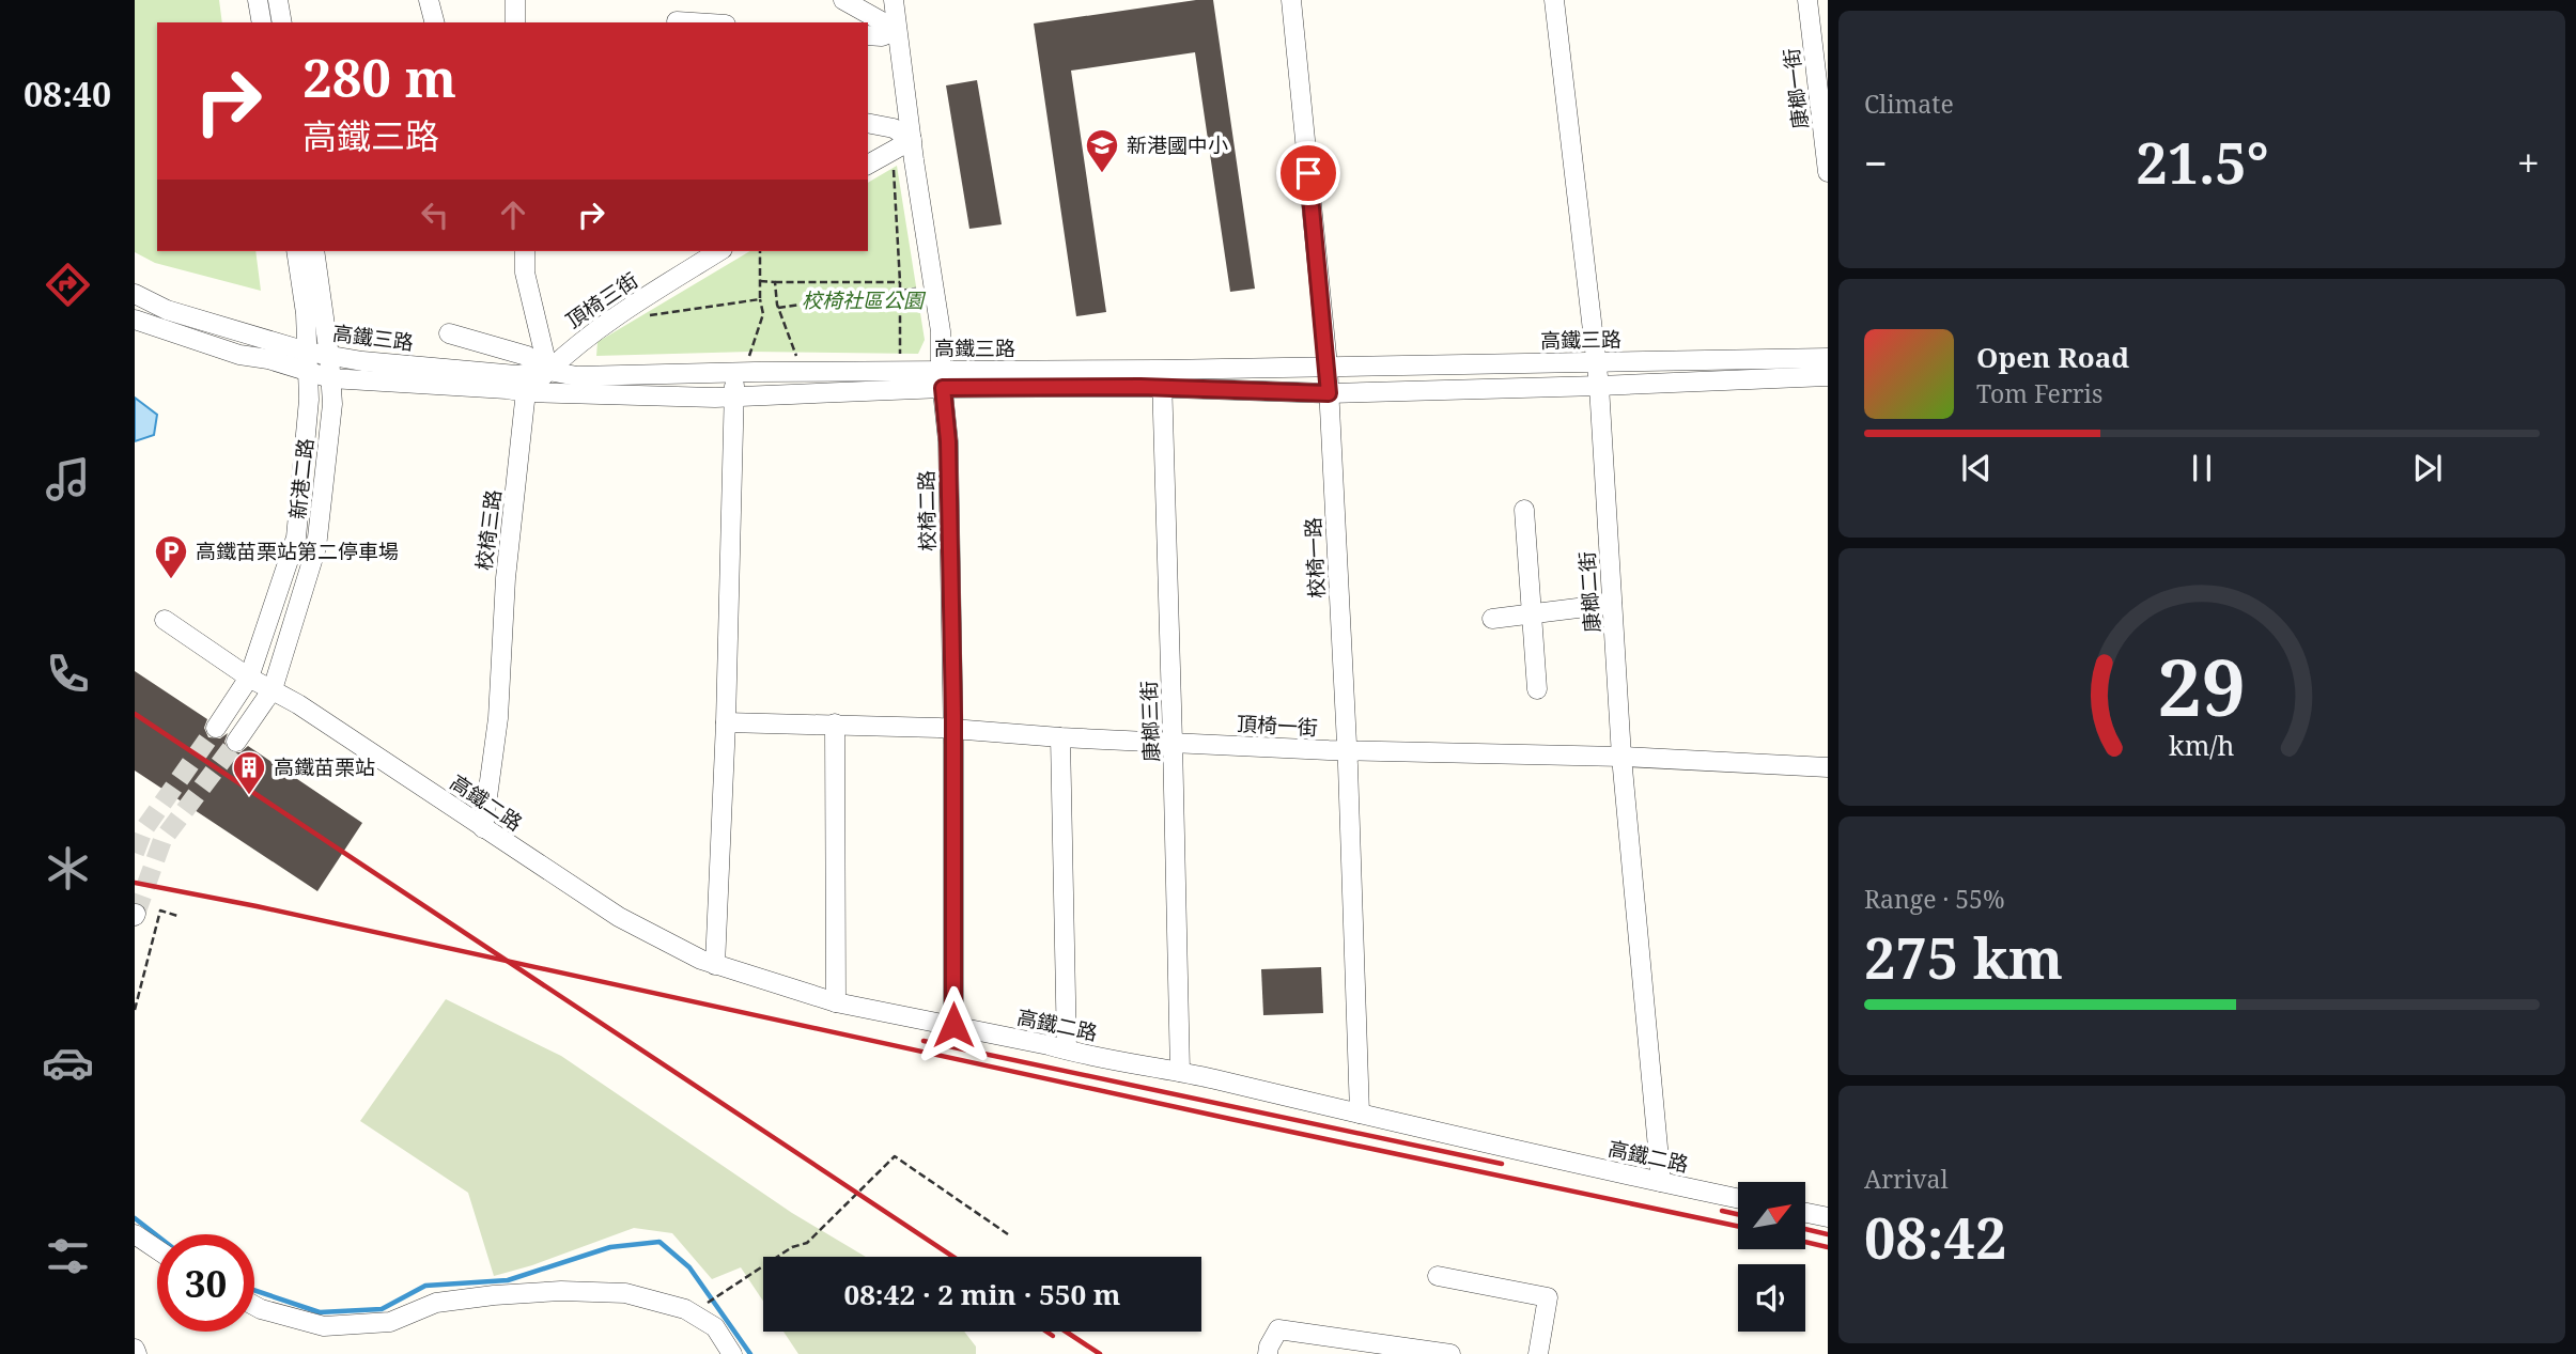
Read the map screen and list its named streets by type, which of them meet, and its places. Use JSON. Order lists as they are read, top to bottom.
{
  "streets": {
    "street": [
      "康榔一街",
      "頂椅三街",
      "高鐵三路",
      "新港二路",
      "校椅二路",
      "校椅三路",
      "校椅一路",
      "康榔二街",
      "康榔三街",
      "頂椅一街",
      "高鐵二路"
    ]
  },
  "crossings": [
    ["頂椅三街", "高鐵三路"],
    ["高鐵三路", "新港二路"],
    ["高鐵三路", "校椅二路"],
    ["高鐵三路", "校椅三路"],
    ["高鐵三路", "校椅一路"],
    ["高鐵三路", "康榔二街"],
    ["高鐵三路", "康榔三街"],
    ["新港二路", "高鐵二路"],
    ["校椅二路", "頂椅一街"],
    ["校椅二路", "高鐵二路"],
    ["校椅三路", "高鐵二路"],
    ["校椅一路", "頂椅一街"],
    ["校椅一路", "高鐵二路"],
    ["康榔二街", "頂椅一街"],
    ["康榔二街", "高鐵二路"],
    ["康榔三街", "頂椅一街"],
    ["康榔三街", "高鐵二路"]
  ],
  "parks": ["校椅社區公園"],
  "places": {
    "school or university": ["新港國中小"],
    "parking": ["高鐵苗栗站第二停車場"],
    "building": ["高鐵苗栗站"]
  },
  "north": "top right",
  "page": {
    "tabs": "08:40",
    "tile": [
      "Climate",
      ["Range · 55%", "275 km"],
      ["Arrival", "08:42"]
    ],
    "turn": ["280 m", "高鐵三路"],
    "heat": ["−", "21.5°", "+"],
    "song": ["Open Road", "Tom Ferris"],
    "limit": "30",
    "trip": "08:42 · 2 min · 550 m",
    "gauge": ["29", "km/h"]
  }
}
